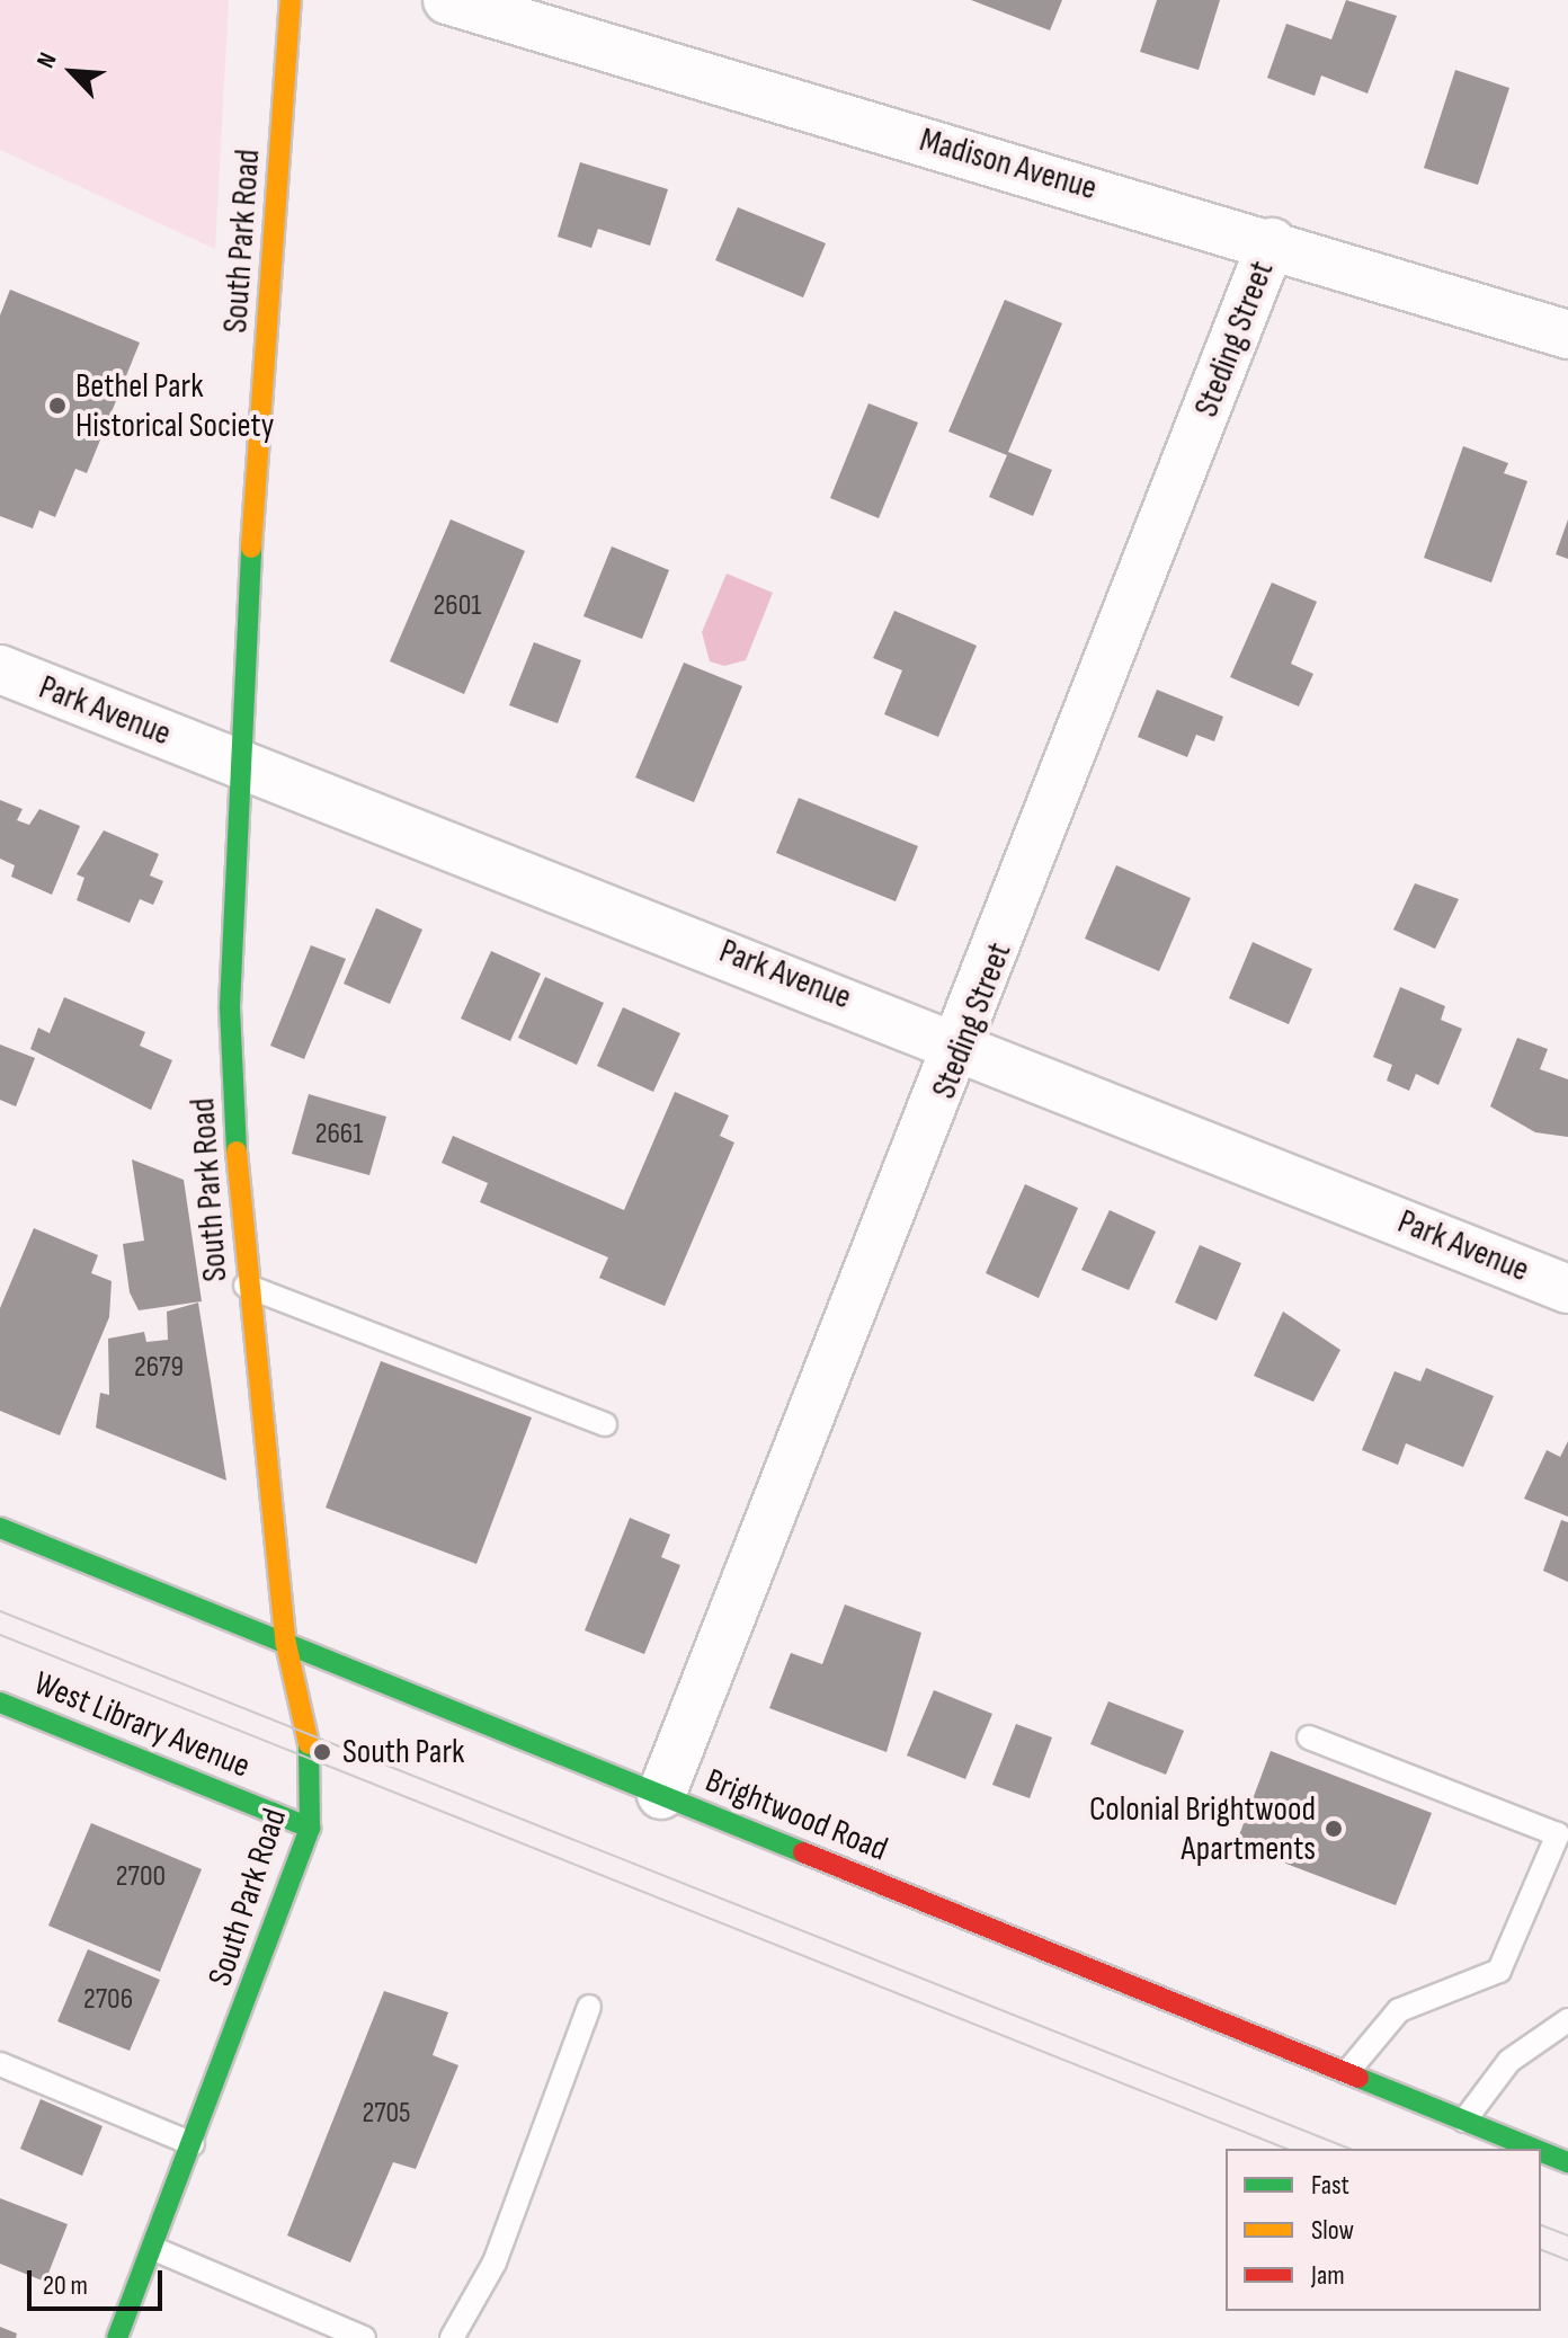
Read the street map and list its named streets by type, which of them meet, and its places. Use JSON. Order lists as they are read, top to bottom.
{
  "streets": {
    "main road": ["South Park Road", "West Library Avenue", "Brightwood Road"],
    "street": ["Madison Avenue", "Steding Street", "Park Avenue"]
  },
  "crossings": [
    ["Madison Avenue", "Steding Street"],
    ["South Park Road", "Park Avenue"],
    ["South Park Road", "West Library Avenue"],
    ["South Park Road", "Brightwood Road"],
    ["Steding Street", "Park Avenue"],
    ["Steding Street", "Brightwood Road"]
  ],
  "places": ["Bethel Park Historical Society", "South Park", "Colonial Brightwood Apartments"],
  "house_numbers": [
    "2601",
    "2661",
    "2679",
    "2700",
    "2706",
    "2705"
  ],
  "legend": ["Fast", "Slow", "Jam"],
  "scale_bar": "20 m",
  "north": "top left"
}
